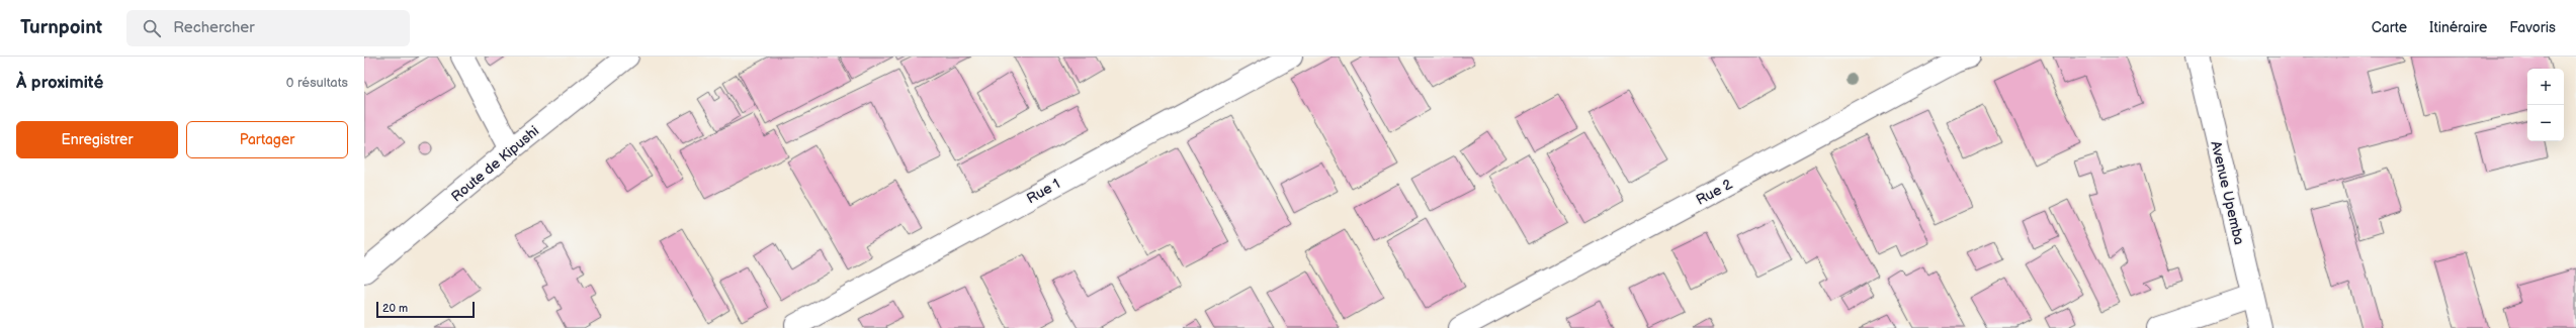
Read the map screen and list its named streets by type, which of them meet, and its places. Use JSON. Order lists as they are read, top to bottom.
{
  "streets": {
    "main road": [
      "Route de Kipushi",
      "Rue 1",
      "Rue 2",
      "Avenue Upemba"
    ]
  },
  "scale_bar": "20 m",
  "page": {
    "header": "Turnpoint",
    "search": "Rechercher",
    "nav": ["Carte", "Itinéraire", "Favoris"],
    "heading": ["À proximité", "0 résultats"],
    "map_buttons": ["+", "−"],
    "buttons": ["Enregistrer", "Partager"],
    "scale": "20 m"
  }
}
